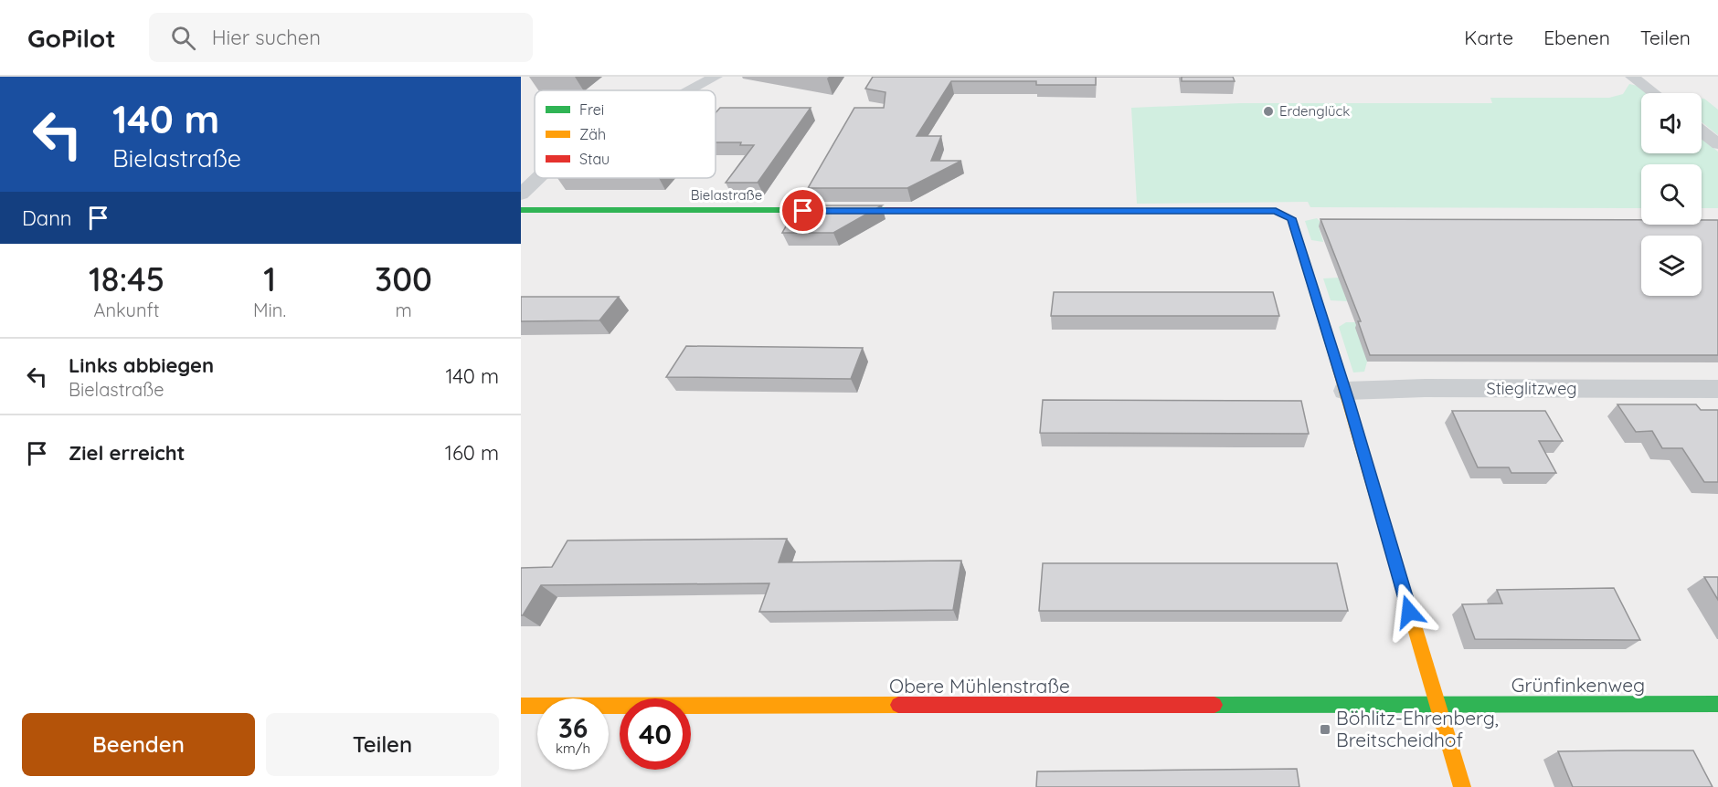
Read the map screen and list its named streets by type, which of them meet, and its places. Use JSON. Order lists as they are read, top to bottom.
{
  "streets": {
    "street": [
      "Bielastraße",
      "Stieglitzweg",
      "Grünfinkenweg",
      "Obere Mühlenstraße"
    ]
  },
  "crossings": [
    ["Bielastraße", "Stieglitzweg"],
    ["Grünfinkenweg", "Obere Mühlenstraße"]
  ],
  "places": {
    "other": ["Erdenglück"],
    "transit": ["Böhlitz-Ehrenberg, Breitscheidhof"]
  },
  "legend": ["Frei", "Zäh", "Stau"],
  "page": {
    "header": "GoPilot",
    "search": "Hier suchen",
    "nav": ["Karte", "Ebenen", "Teilen"],
    "turn": ["140 m", "Bielastraße"],
    "then": "Dann",
    "eta": [
      "18:45",
      "Ankunft",
      "1",
      "Min.",
      "300",
      "m"
    ],
    "list": [
      {
        "name": "Links abbiegen",
        "note": "Bielastraße",
        "value": "140 m"
      },
      {
        "name": "Ziel erreicht",
        "value": "160 m"
      }
    ],
    "speed": "36 km/h",
    "limit": "40",
    "buttons": ["Beenden", "Teilen"]
  }
}
